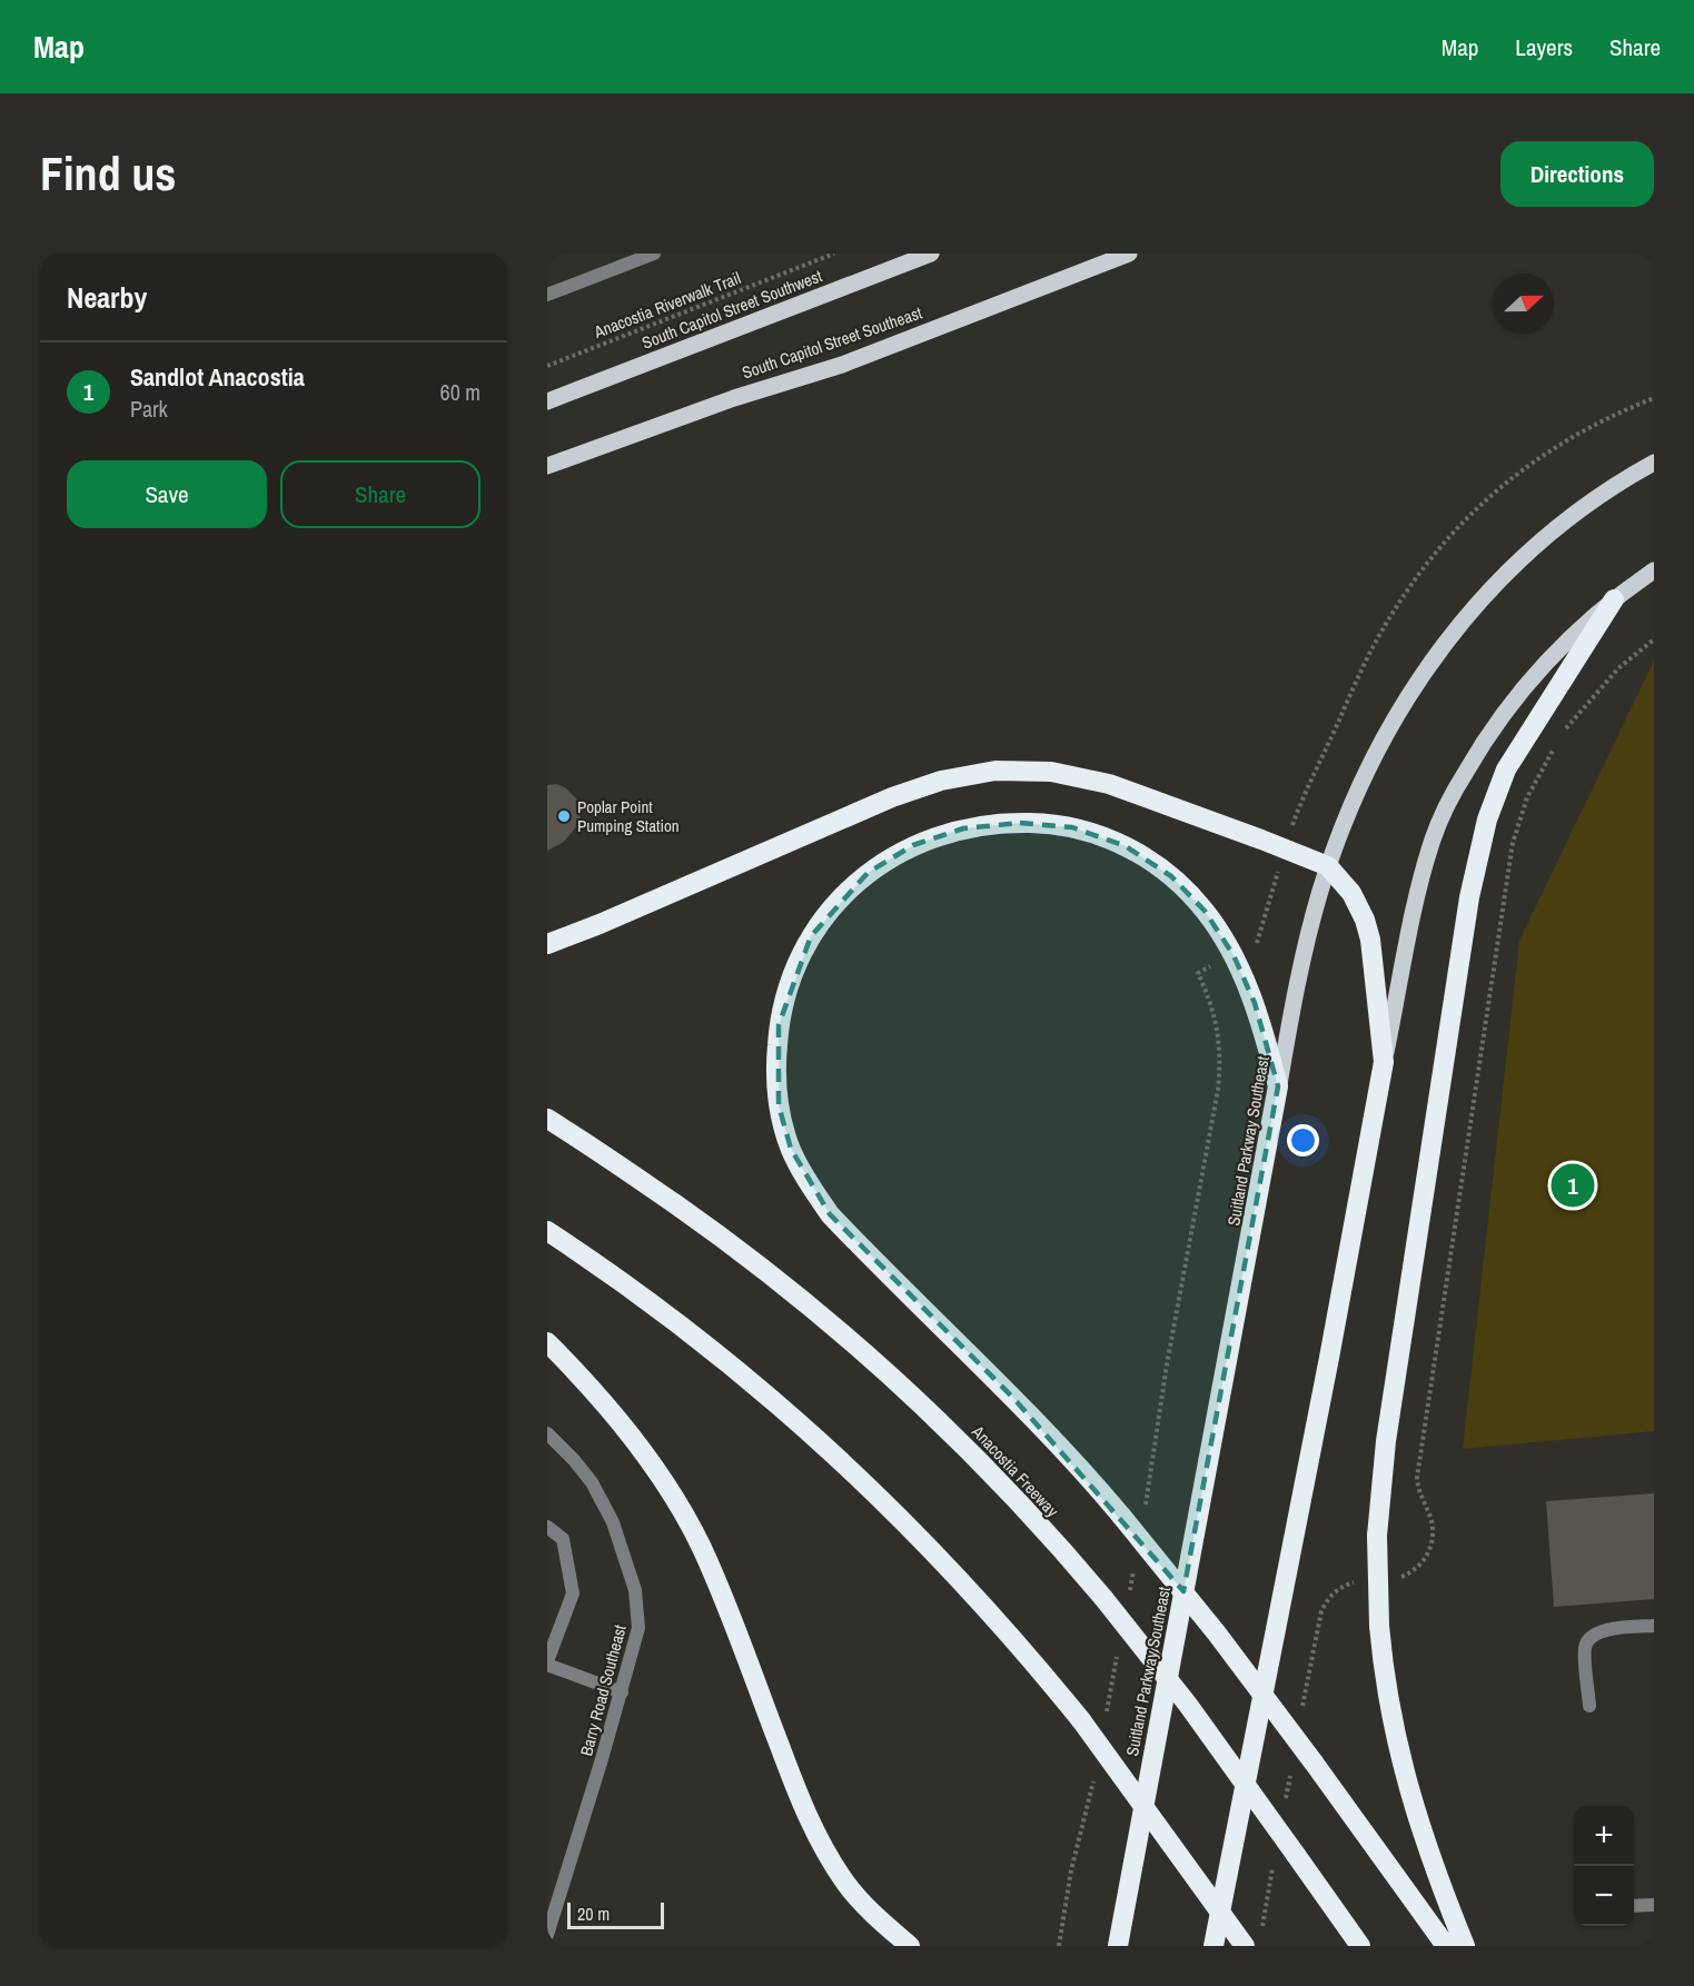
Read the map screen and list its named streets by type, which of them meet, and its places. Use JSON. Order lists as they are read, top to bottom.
{
  "streets": {
    "highway": ["Suitland Parkway Southeast", "Anacostia Freeway"],
    "main road": ["South Capitol Street Southwest", "South Capitol Street Southeast"],
    "street": ["Barry Road Southeast"],
    "path": ["Anacostia Riverwalk Trail"]
  },
  "places": ["Poplar Point Pumping Station"],
  "scale_bar": "20 m",
  "north": "right",
  "page": {
    "header": "Map",
    "nav": ["Map", "Layers", "Share"],
    "buttons": [
      "Directions",
      ["Save", "Share"]
    ],
    "title": "Find us",
    "heading": "Nearby",
    "list": [
      {
        "mark": "1",
        "name": "Sandlot Anacostia",
        "note": "Park",
        "value": "60 m"
      }
    ],
    "pins": "1",
    "map_buttons": ["+", "−"],
    "scale": "20 m"
  }
}
